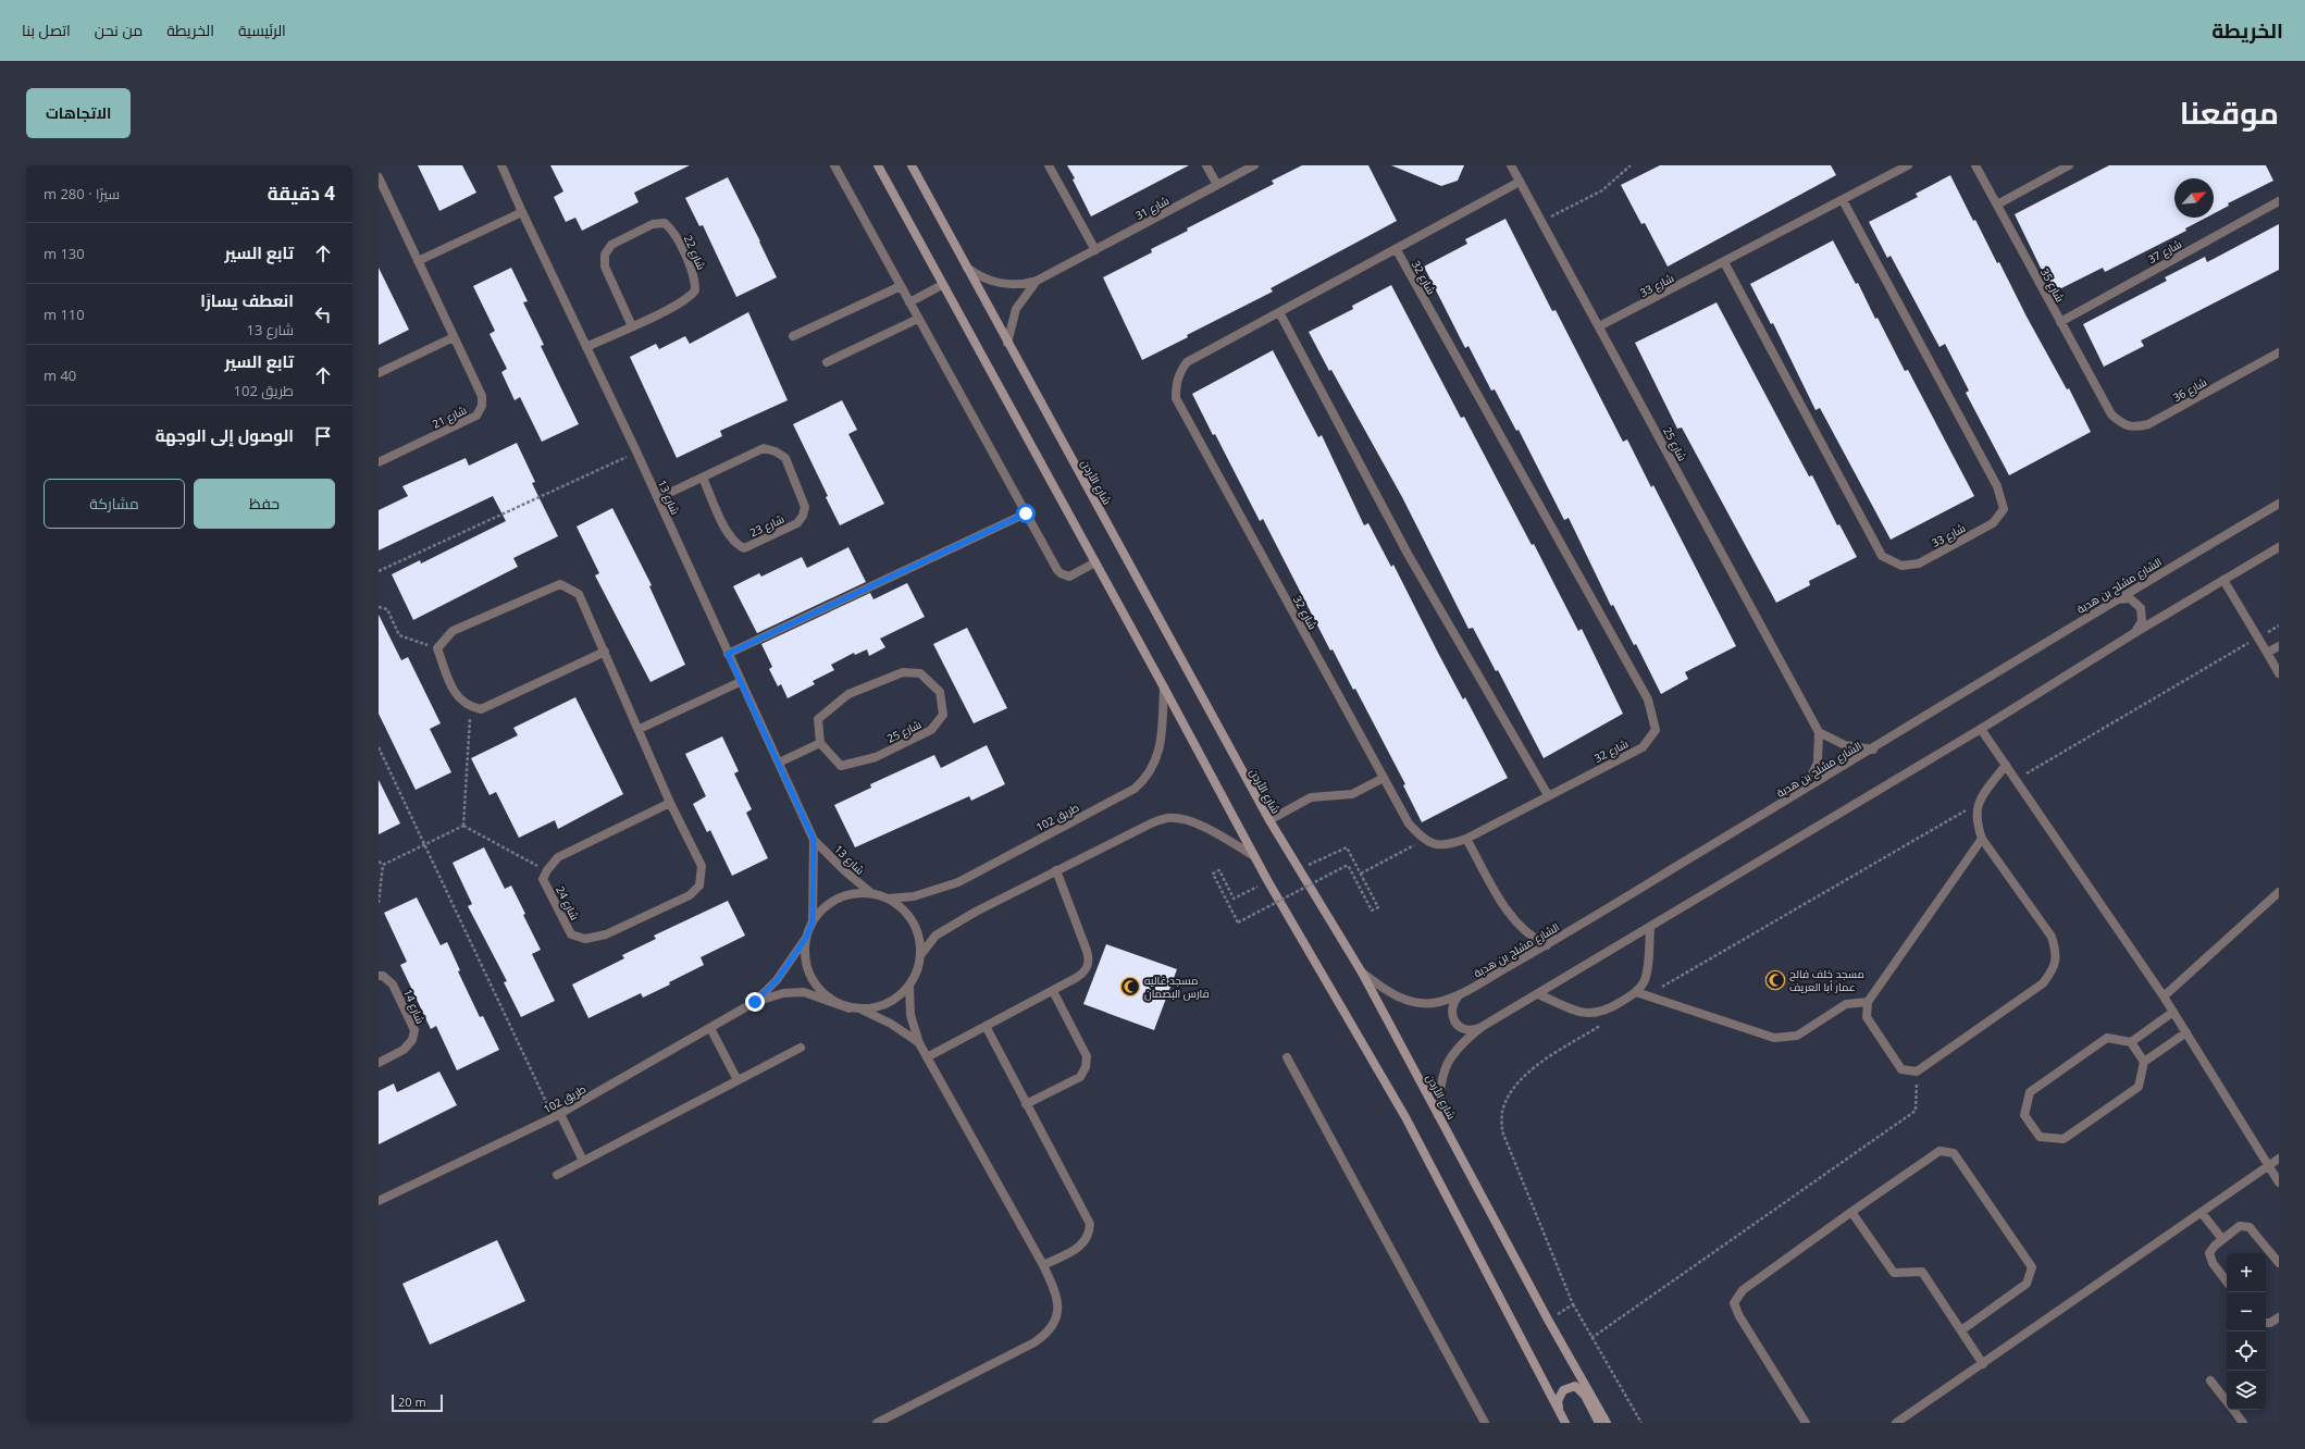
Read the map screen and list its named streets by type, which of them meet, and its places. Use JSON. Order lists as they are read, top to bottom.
{
  "streets": {
    "main road": ["شارع الأردن"],
    "street": [
      "شارع 31",
      "شارع 37",
      "شارع 22",
      "شارع 32",
      "شارع 33",
      "شارع 35",
      "شارع 36",
      "شارع 21",
      "شارع 25",
      "شارع 13",
      "23 شارع",
      "الشارع مشلح بن هدبة",
      "طريق 102",
      "شارع 24",
      "شارع 14"
    ]
  },
  "crossings": [
    ["شارع 31", "شارع الأردن"],
    ["شارع 37", "شارع 35"],
    ["شارع 22", "شارع 13"],
    ["شارع 32", "شارع 25"],
    ["شارع 33", "شارع 25"],
    ["شارع 35", "شارع 36"],
    ["شارع الأردن", "الشارع مشلح بن هدبة"],
    ["شارع 13", "23 شارع"],
    ["شارع 13", "طريق 102"]
  ],
  "places": {
    "mosque": ["مسجد خلف فالح عمار أبا العريف", "مسجد غاليه فارس البصمان"]
  },
  "scale_bar": "20 m",
  "north": "top right",
  "page": {
    "header": "الخريطة",
    "nav": [
      "الرئيسية",
      "الخريطة",
      "من نحن",
      "اتصل بنا"
    ],
    "title": "موقعنا",
    "buttons": [
      "الاتجاهات",
      ["حفظ", "مشاركة"]
    ],
    "heading": ["4 دقيقة", "سيرًا · 280 m"],
    "list": [
      ["تابع السير", "130 m"],
      ["انعطف يسارًا", "شارع 13", "110 m"],
      ["تابع السير", "طريق 102", "40 m"],
      "الوصول إلى الوجهة"
    ],
    "map_buttons": ["+", "−"],
    "scale": "20 m"
  }
}
